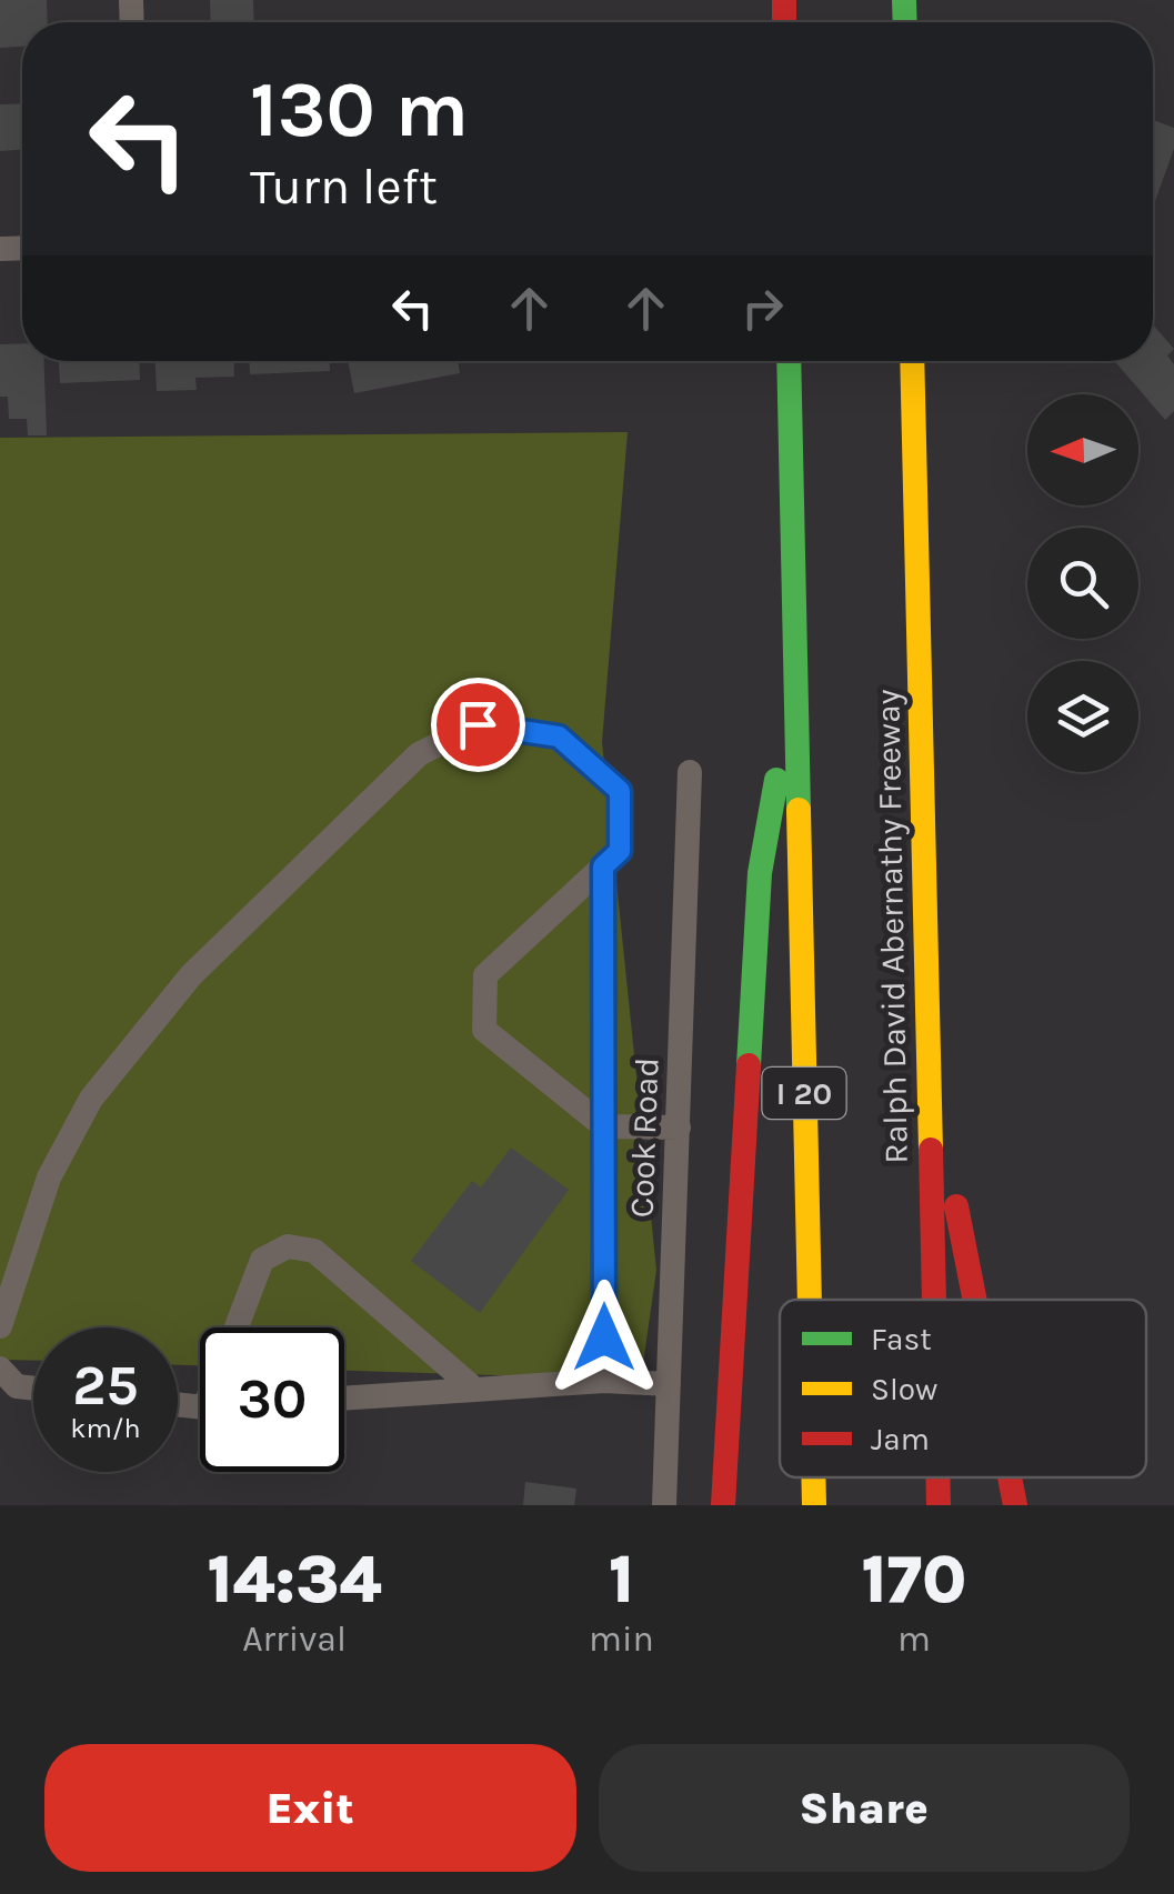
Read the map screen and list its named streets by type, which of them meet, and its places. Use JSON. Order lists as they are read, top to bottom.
{
  "streets": {
    "highway": ["Ralph David Abernathy Freeway", "I 20"],
    "street": ["Cook Road"]
  },
  "legend": ["Fast", "Slow", "Jam"],
  "north": "left",
  "page": {
    "turn": ["130 m", "Turn left"],
    "speed": "25 km/h",
    "limit": "30",
    "eta": [
      "14:34",
      "Arrival",
      "1",
      "min",
      "170",
      "m"
    ],
    "buttons": ["Exit", "Share"]
  }
}
